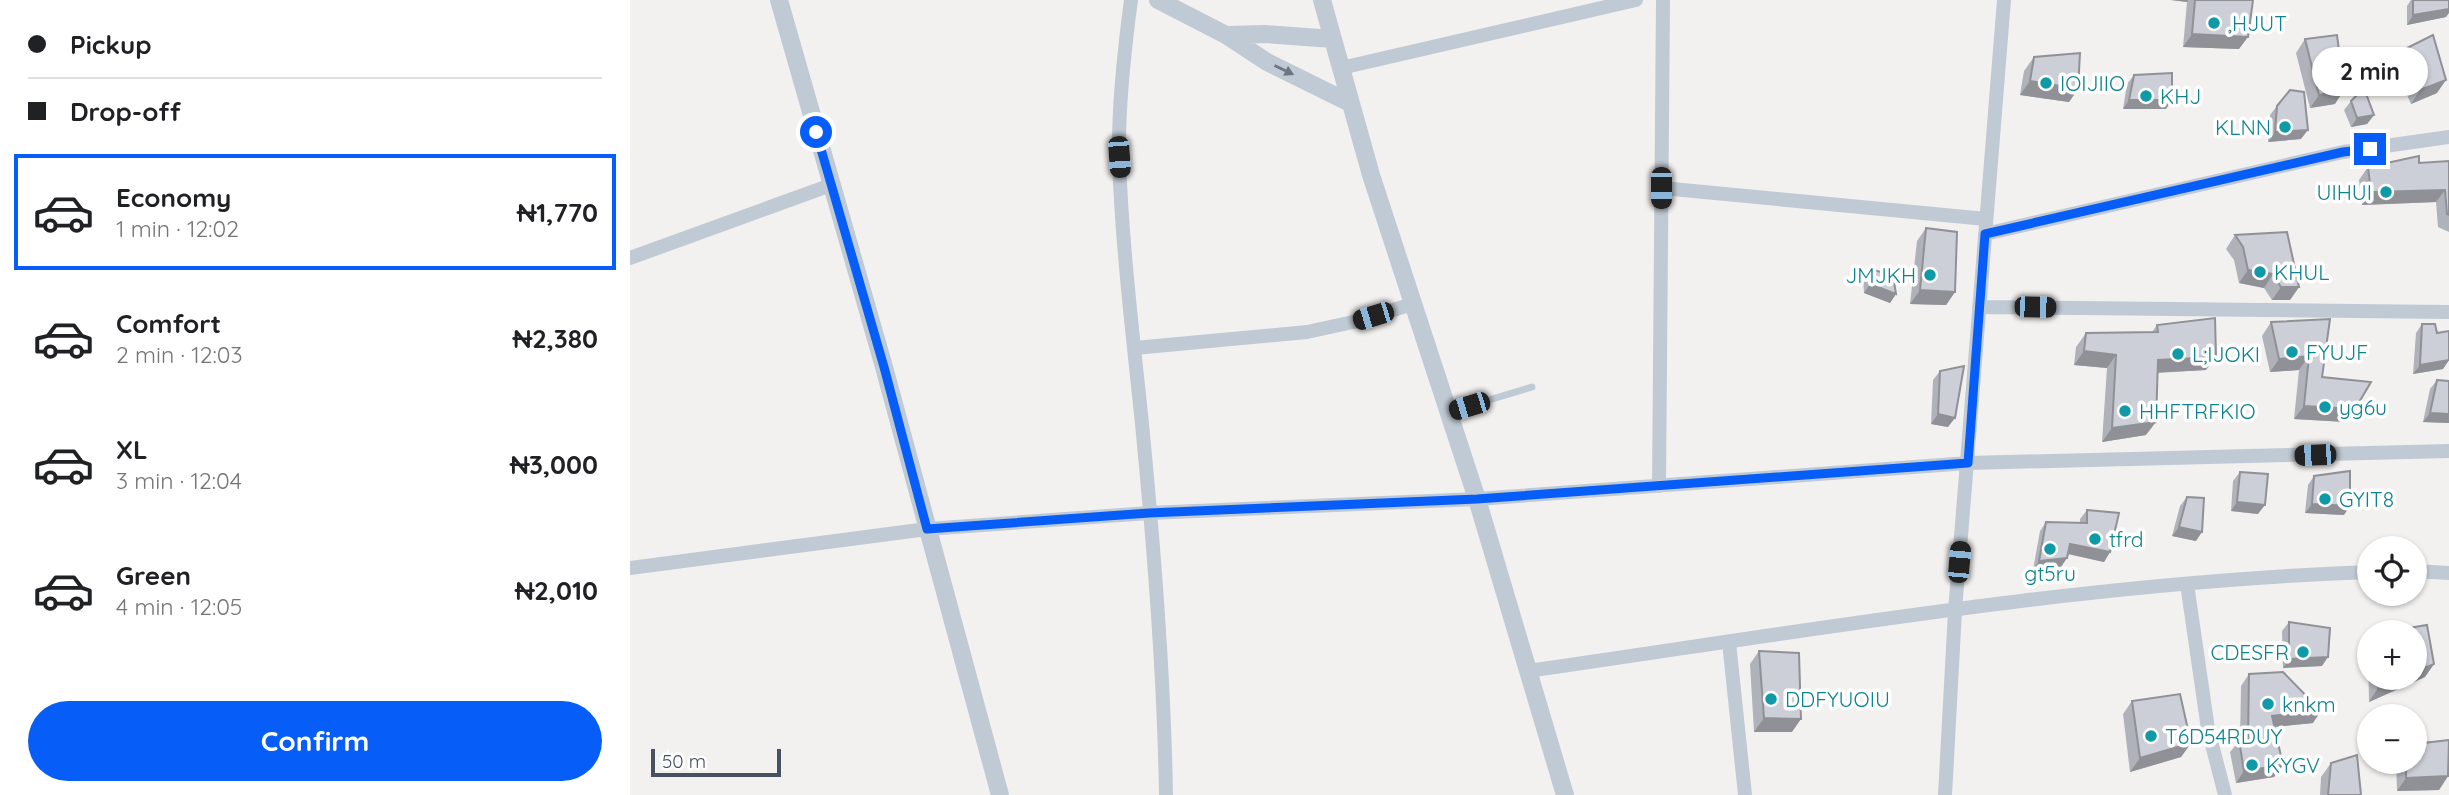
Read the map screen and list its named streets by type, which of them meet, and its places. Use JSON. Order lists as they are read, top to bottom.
{
  "places": [
    ",HJUT",
    "IOIJIIO",
    "KHJ",
    "KLNN",
    "UIHUI",
    "KHUL",
    "JMJKH",
    "FYUJF",
    "L;IJOKI",
    "yg6u",
    "HHFTRFKIO",
    "GYIT8",
    "tfrd",
    "gt5ru",
    "CDESFR",
    "DDFYUOIU",
    "knkm",
    "T6D54RDUY",
    "KYGV"
  ],
  "scale_bar": "50 m",
  "page": {
    "banner": ["Pickup", "Drop-off"],
    "bubble": "2 min",
    "list": [
      {
        "name": "Economy",
        "note": "1 min · 12:02",
        "value": "₦1,770"
      },
      {
        "name": "Comfort",
        "note": "2 min · 12:03",
        "value": "₦2,380"
      },
      {
        "name": "XL",
        "note": "3 min · 12:04",
        "value": "₦3,000"
      },
      {
        "name": "Green",
        "note": "4 min · 12:05",
        "value": "₦2,010"
      }
    ],
    "map_buttons": ["+", "−"],
    "buttons": "Confirm",
    "scale": "50 m"
  }
}
